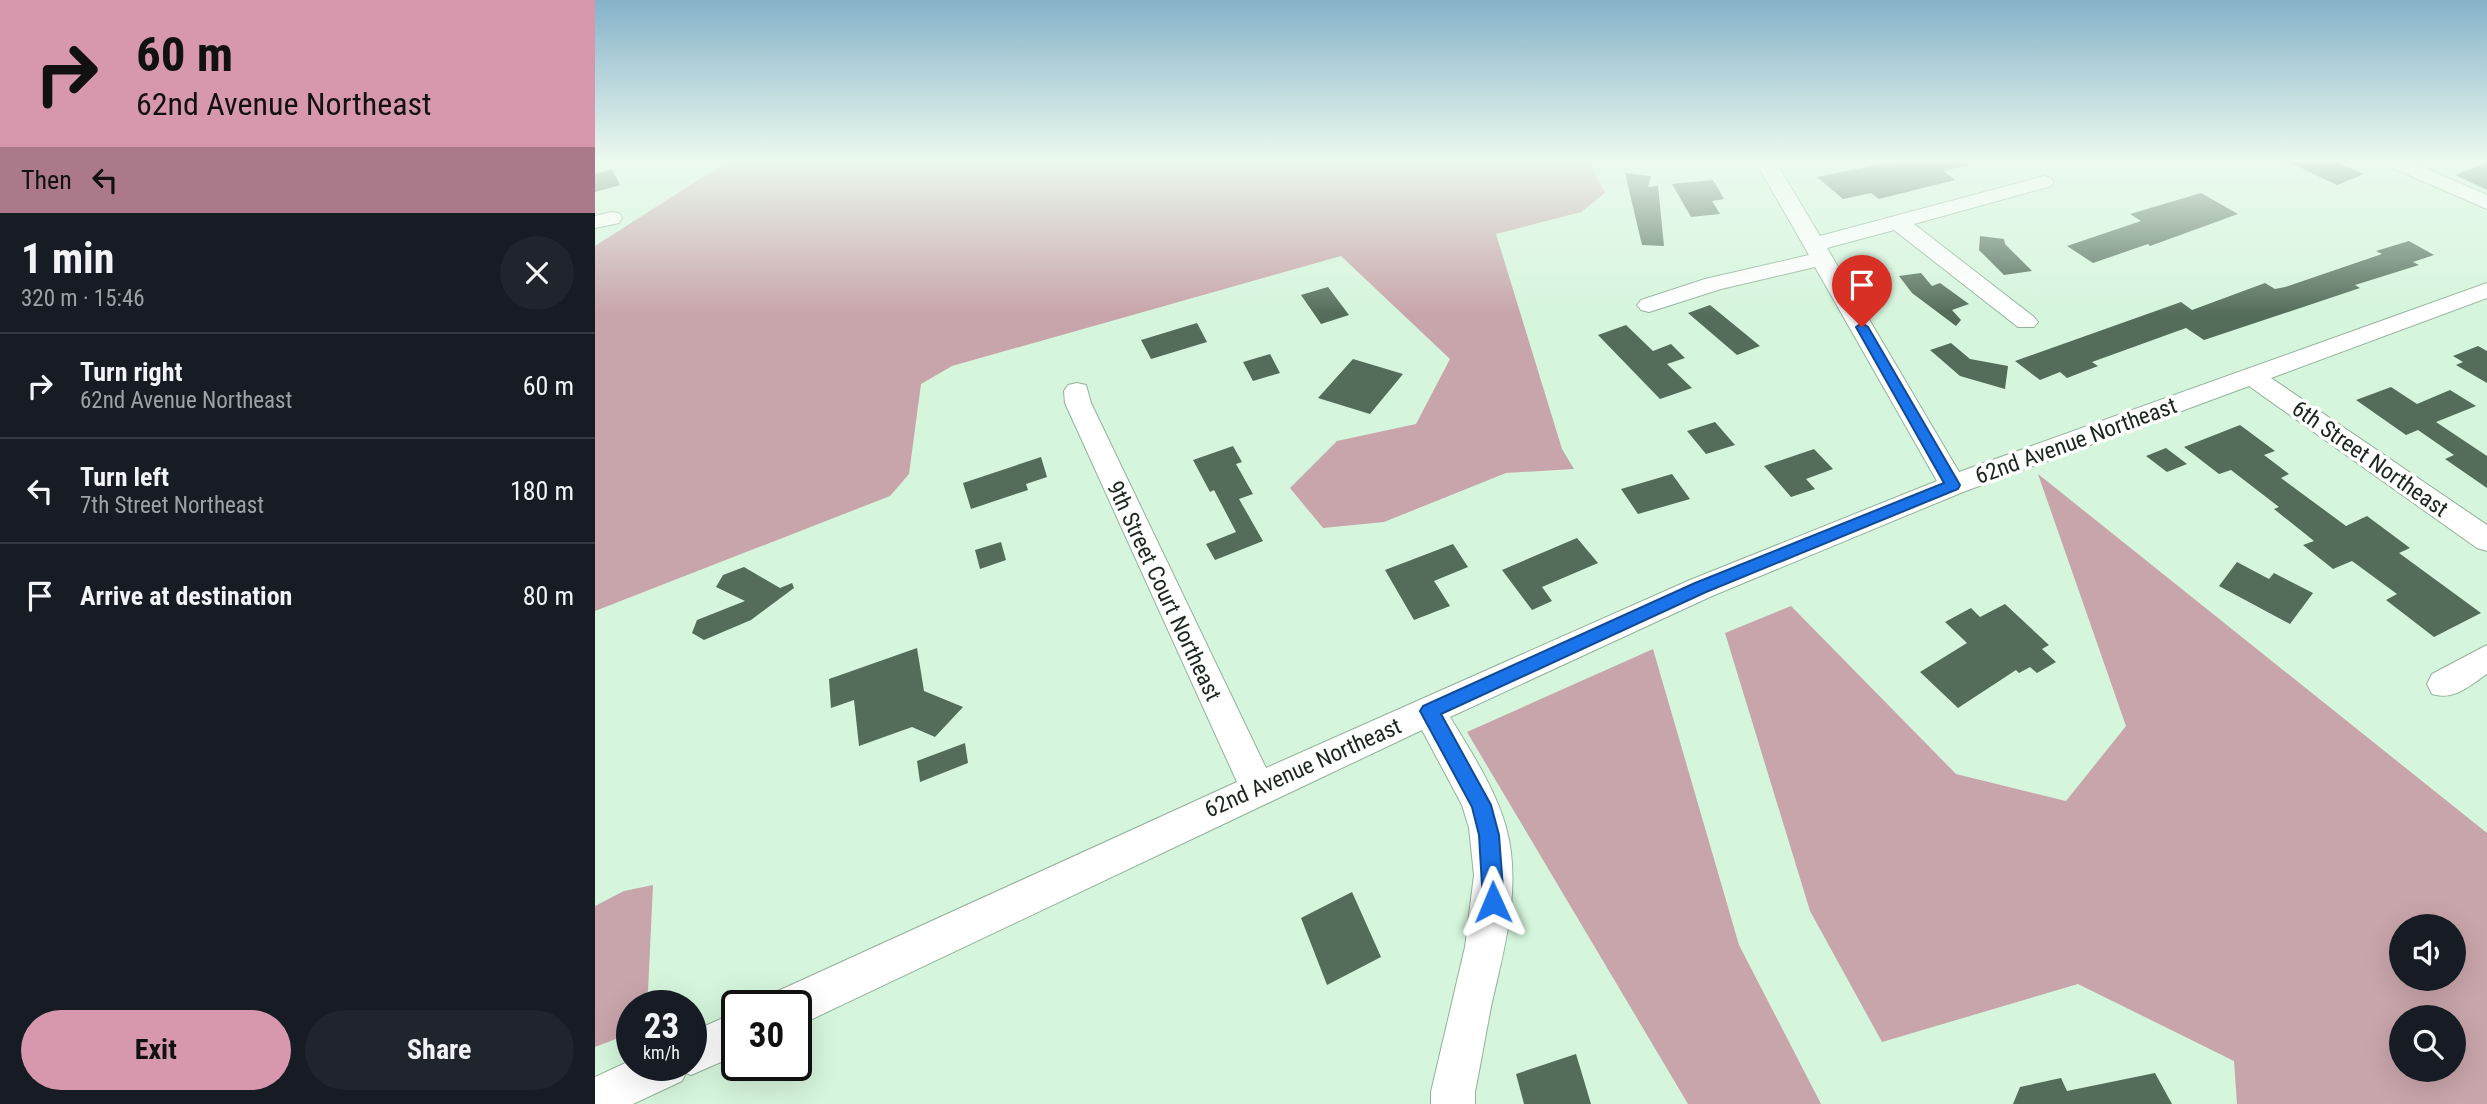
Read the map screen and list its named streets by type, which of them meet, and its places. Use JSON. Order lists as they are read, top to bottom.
{
  "streets": {
    "street": ["62nd Avenue Northeast", "6th Street Northeast", "9th Street Court Northeast"]
  },
  "crossings": [
    ["62nd Avenue Northeast", "6th Street Northeast"],
    ["62nd Avenue Northeast", "9th Street Court Northeast"]
  ],
  "page": {
    "turn": ["60 m", "62nd Avenue Northeast"],
    "then": "Then",
    "heading": ["1 min", "320 m · 15:46"],
    "list": [
      {
        "name": "Turn right",
        "note": "62nd Avenue Northeast",
        "value": "60 m"
      },
      {
        "name": "Turn left",
        "note": "7th Street Northeast",
        "value": "180 m"
      },
      {
        "name": "Arrive at destination",
        "value": "80 m"
      }
    ],
    "speed": "23 km/h",
    "limit": "30",
    "buttons": ["Exit", "Share"]
  }
}
